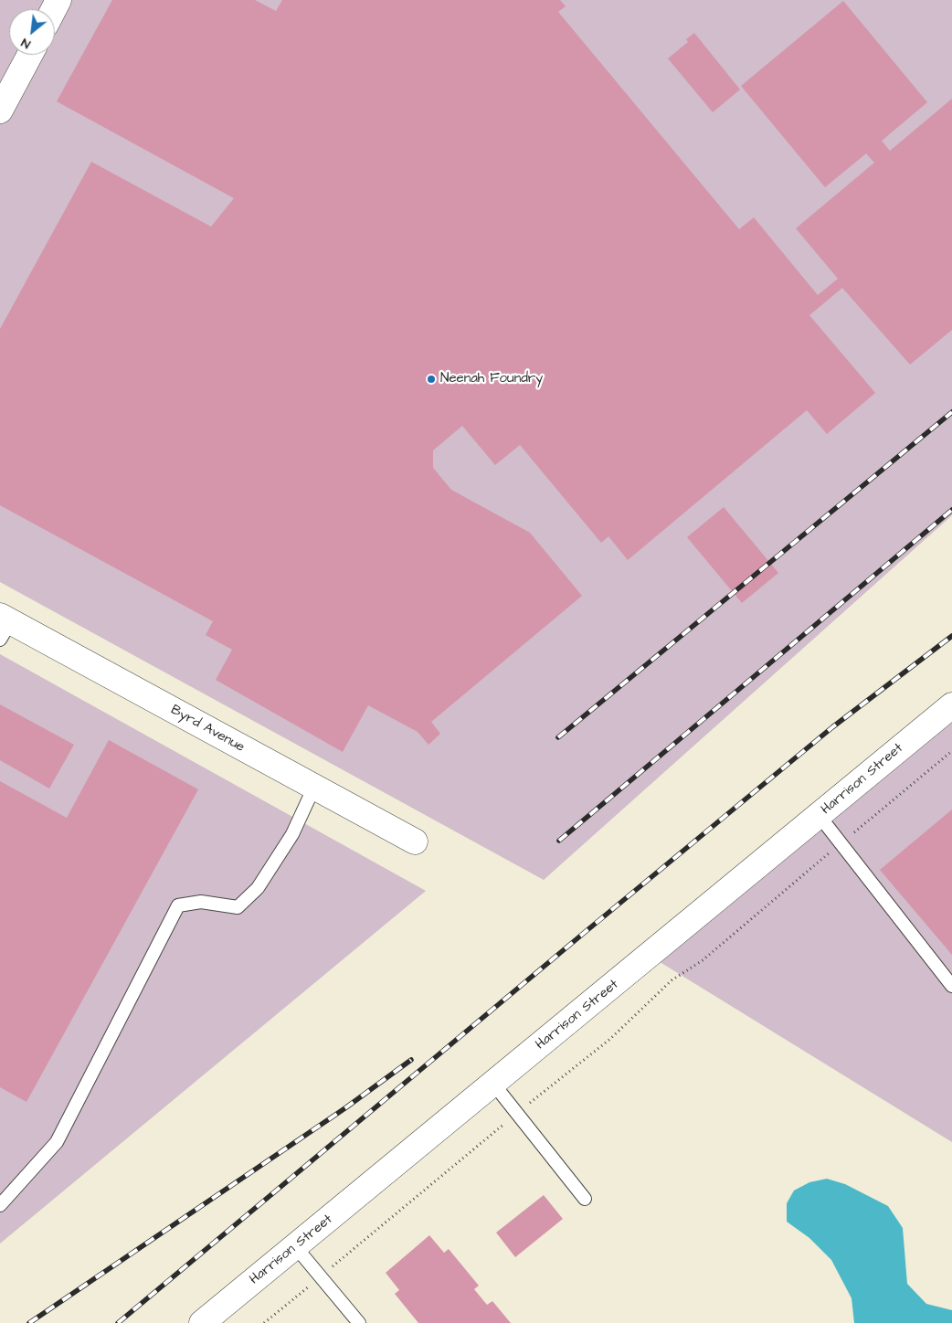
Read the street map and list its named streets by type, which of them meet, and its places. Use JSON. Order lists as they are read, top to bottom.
{
  "streets": {
    "main road": ["Byrd Avenue", "Harrison Street"]
  },
  "places": ["Neenah Foundry"],
  "north": "bottom left"
}
